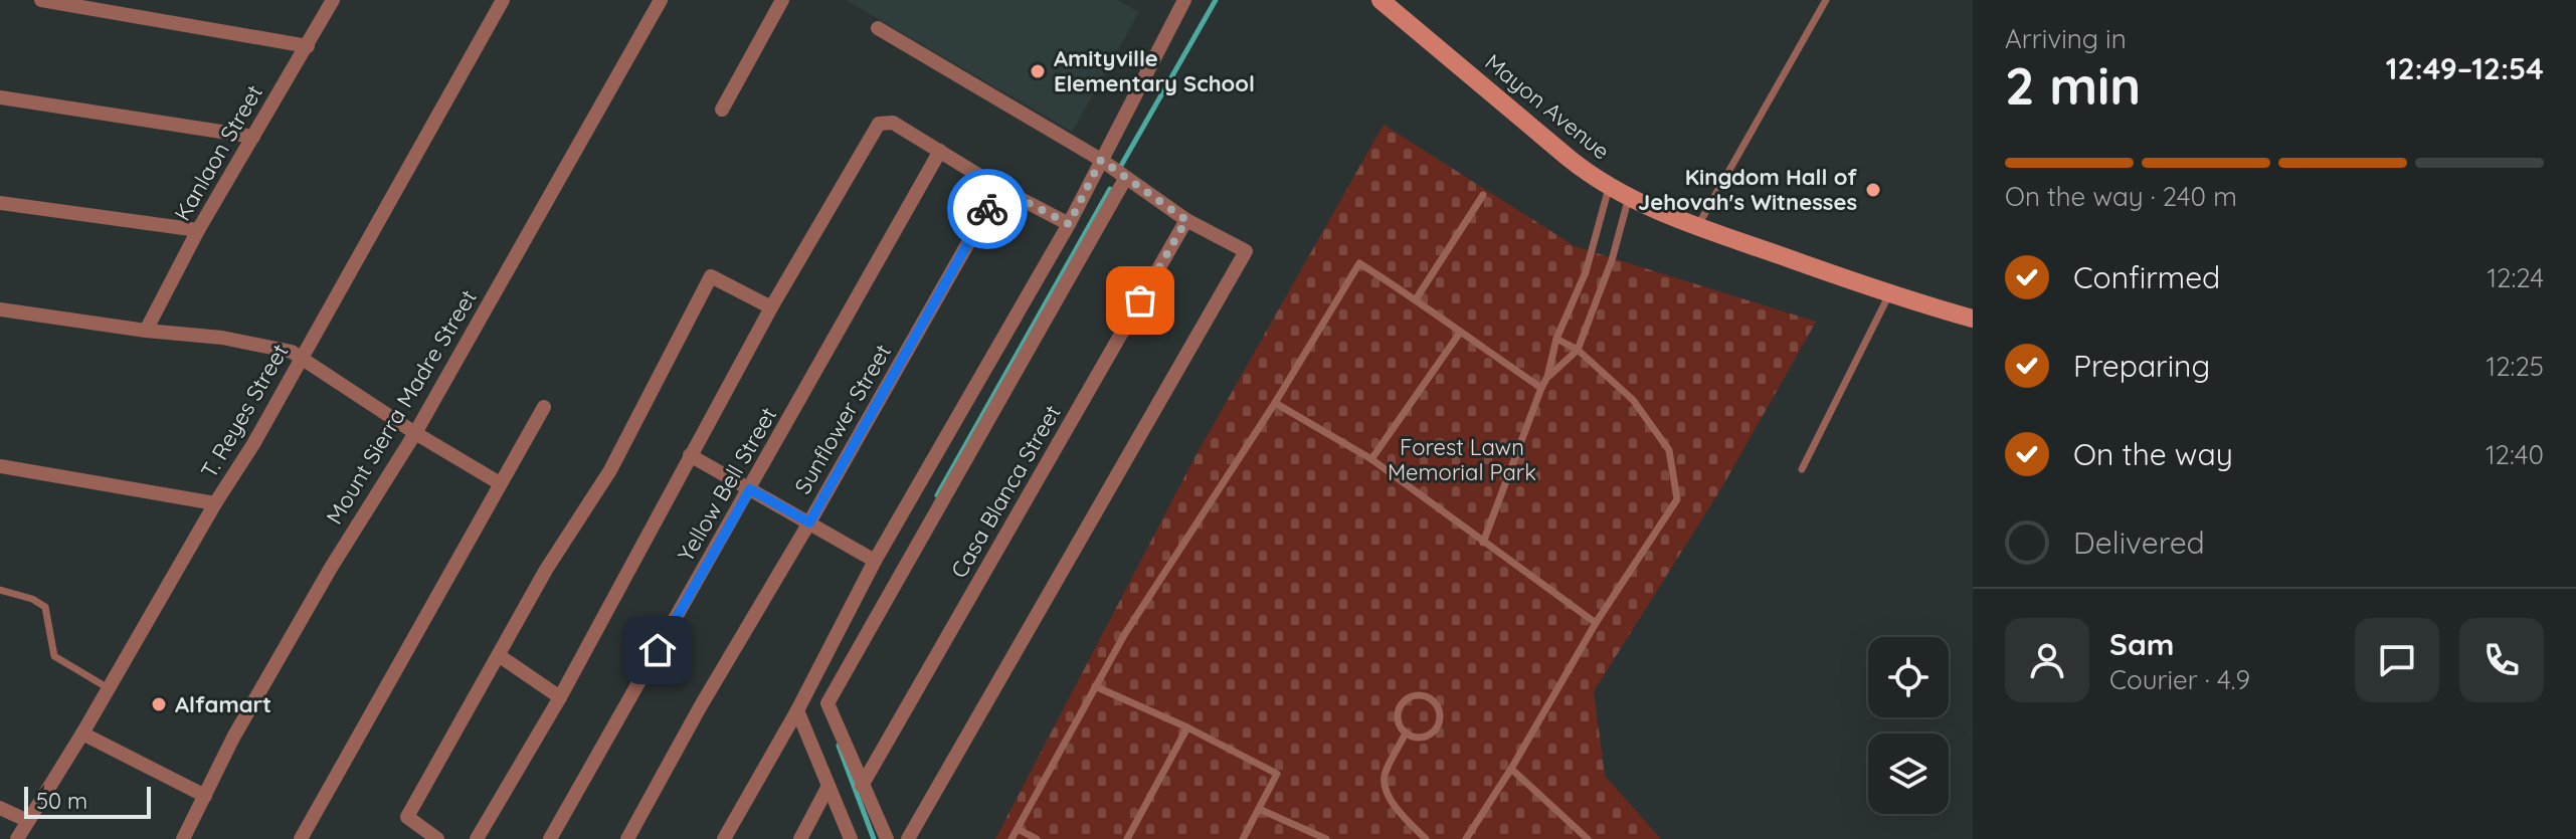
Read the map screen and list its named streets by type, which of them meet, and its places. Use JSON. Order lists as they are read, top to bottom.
{
  "streets": {
    "main road": ["Mayon Avenue"],
    "street": [
      "Kanlaon Street",
      "Mount Sierra Madre Street",
      "T. Reyes Street",
      "Sunflower Street",
      "Yellow Bell Street",
      "Casa Blanca Street"
    ]
  },
  "parks": ["Forest Lawn Memorial Park"],
  "places": ["Amityville Elementary School", "Kingdom Hall of Jehovah's Witnesses", "Alfamart"],
  "scale_bar": "50 m",
  "page": {
    "heading": ["2 min", "Arriving in", "12:49–12:54"],
    "panel": ["Sam", "Courier · 4.9"],
    "bar": "On the way · 240 m",
    "list": [
      ["Confirmed", "12:24"],
      ["Preparing", "12:25"],
      ["On the way", "12:40"],
      "Delivered"
    ],
    "scale": "50 m"
  }
}
